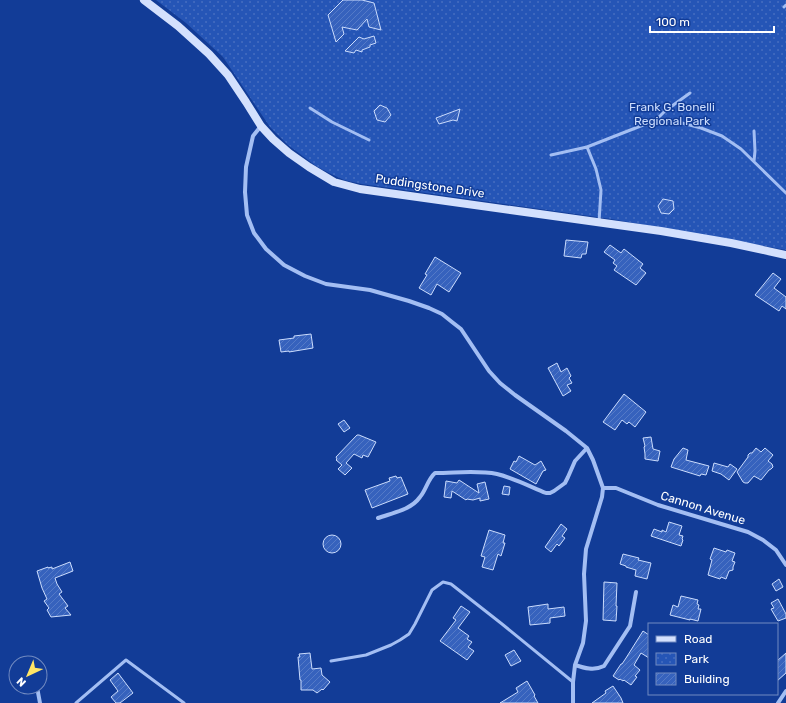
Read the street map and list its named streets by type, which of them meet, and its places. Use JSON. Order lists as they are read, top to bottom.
{
  "streets": {
    "street": ["Puddingstone Drive", "Cannon Avenue"]
  },
  "parks": ["Frank G. Bonelli Regional Park"],
  "legend": ["Road", "Park", "Building"],
  "scale_bar": "100 m",
  "north": "bottom left"
}
